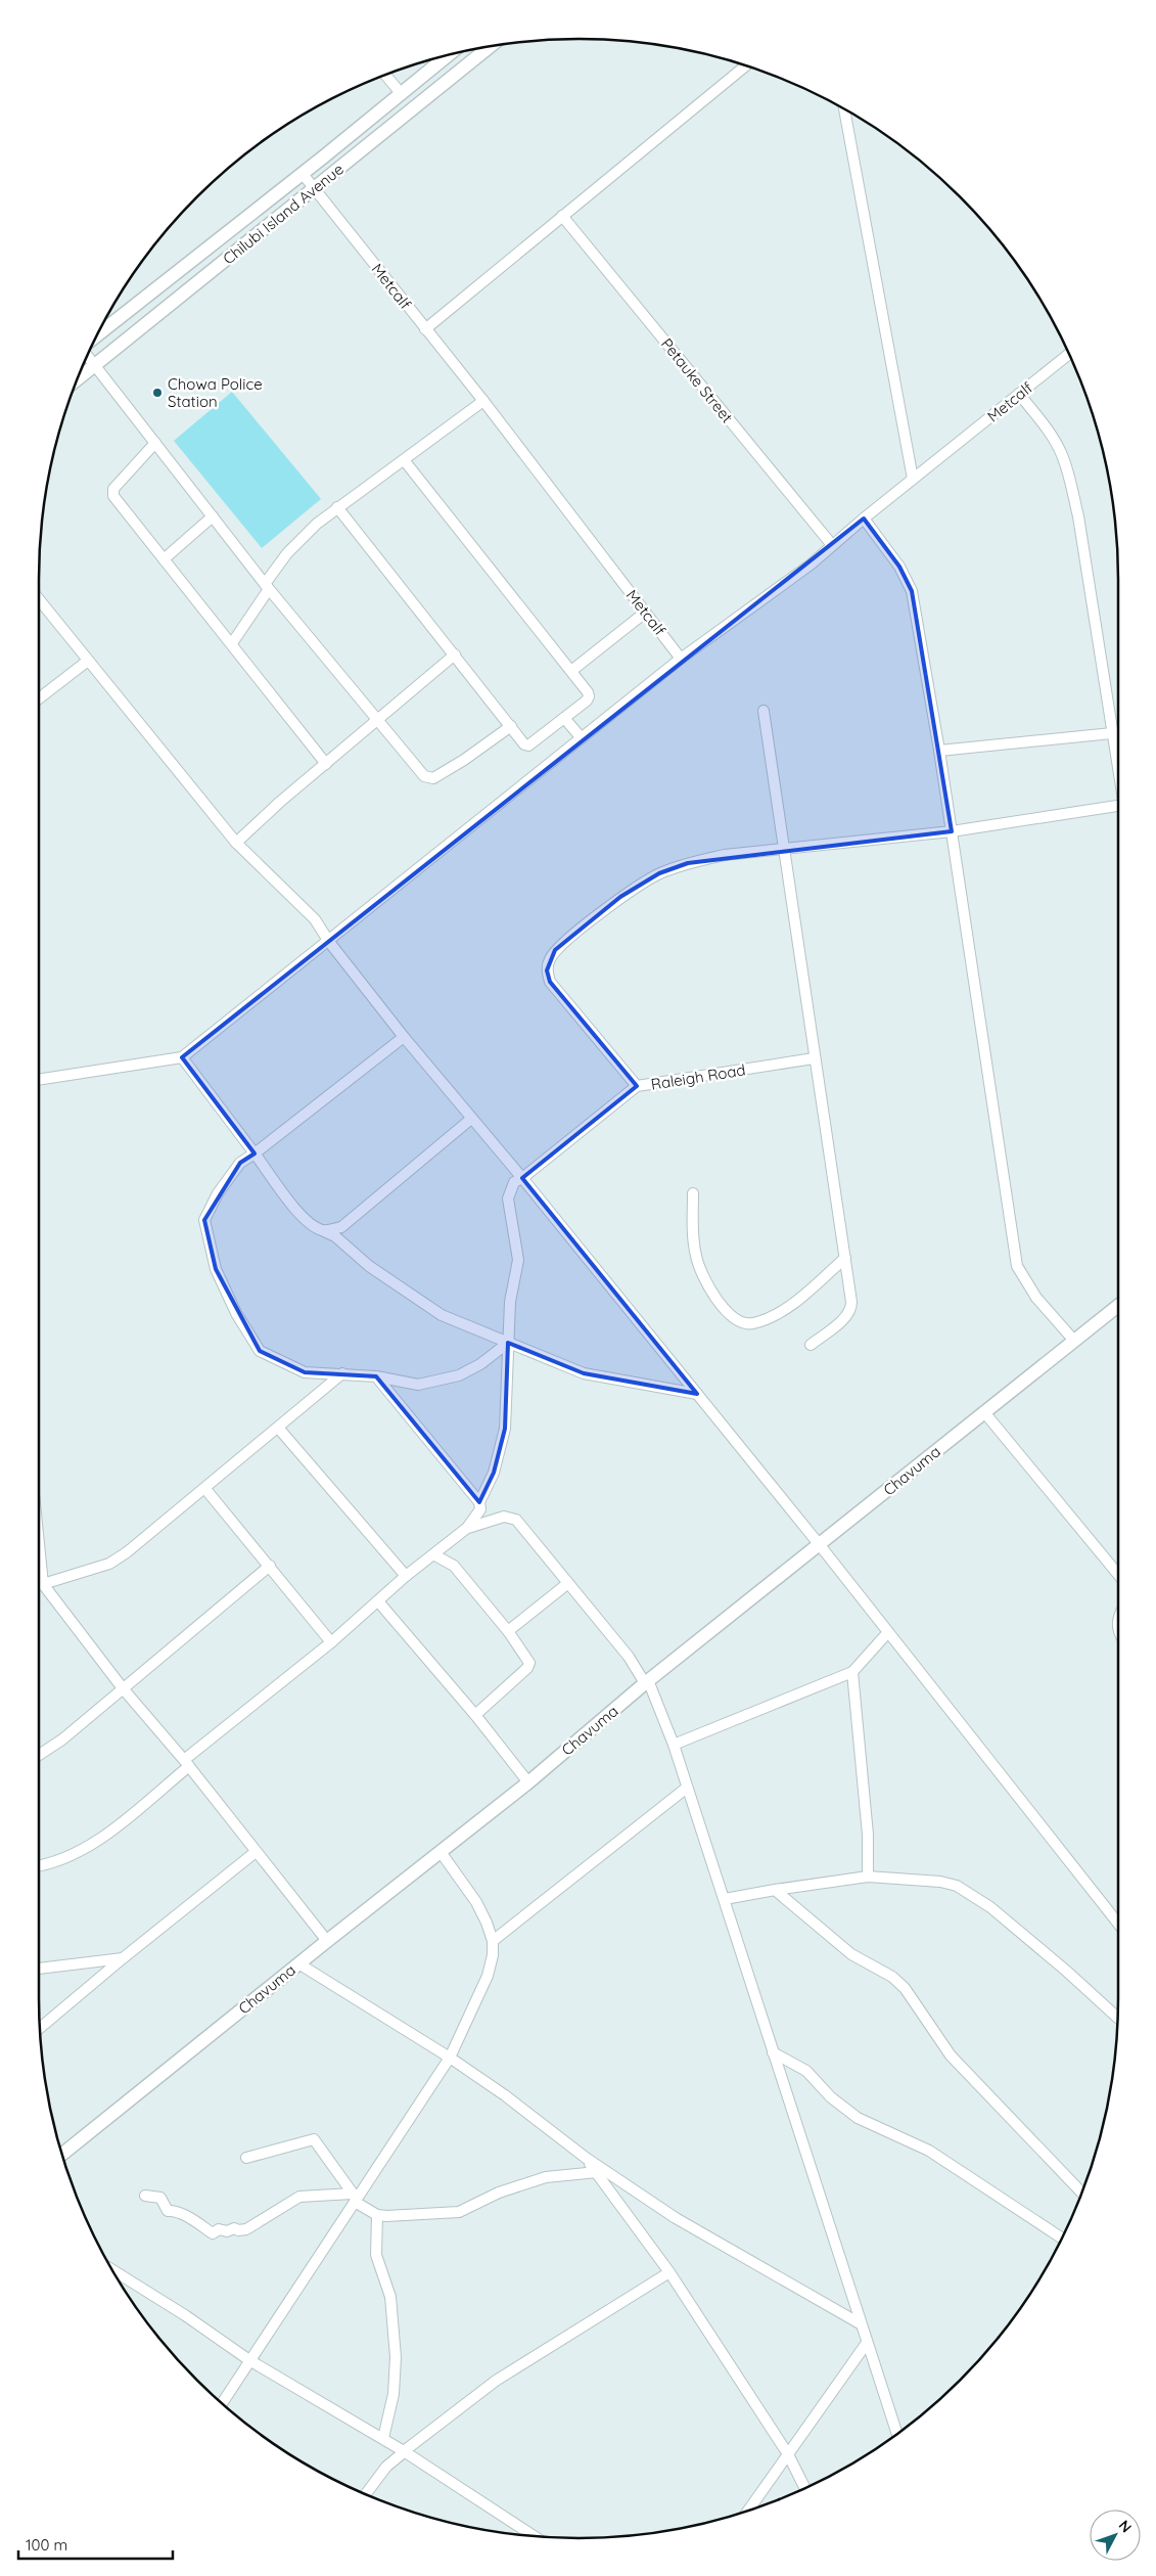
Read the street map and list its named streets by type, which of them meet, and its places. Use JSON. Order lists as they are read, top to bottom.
{
  "streets": {
    "street": [
      "Chilubi Island Avenue",
      "Metcalf",
      "Petauke Street",
      "Raleigh Road",
      "Chavuma"
    ]
  },
  "crossings": [
    ["Chilubi Island Avenue", "Metcalf"],
    ["Metcalf", "Petauke Street"]
  ],
  "places": ["Chowa Police Station"],
  "scale_bar": "100 m",
  "north": "top right"
}
